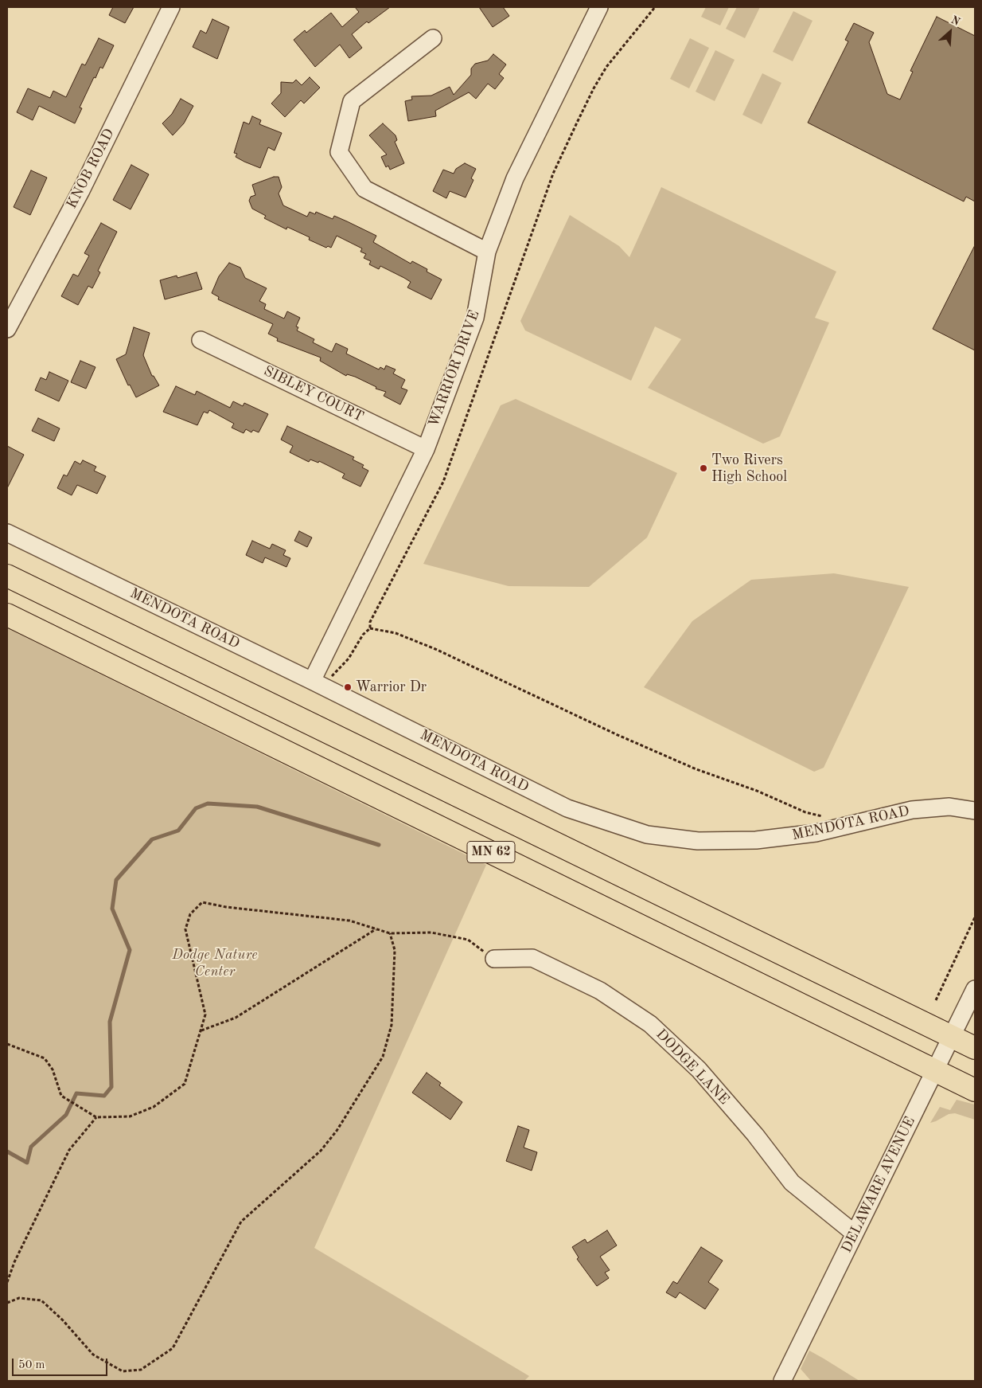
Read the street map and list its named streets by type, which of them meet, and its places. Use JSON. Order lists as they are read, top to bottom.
{
  "streets": {
    "highway": ["MN 62"],
    "street": [
      "KNOB ROAD",
      "WARRIOR DRIVE",
      "SIBLEY COURT",
      "MENDOTA ROAD",
      "DODGE LANE",
      "DELAWARE AVENUE"
    ]
  },
  "crossings": [
    ["WARRIOR DRIVE", "SIBLEY COURT"],
    ["WARRIOR DRIVE", "MENDOTA ROAD"],
    ["MN 62", "DELAWARE AVENUE"],
    ["DODGE LANE", "DELAWARE AVENUE"]
  ],
  "parks": ["Dodge Nature Center"],
  "places": ["Two Rivers High School", "Warrior Dr"],
  "scale_bar": "50 m",
  "north": "top right"
}
